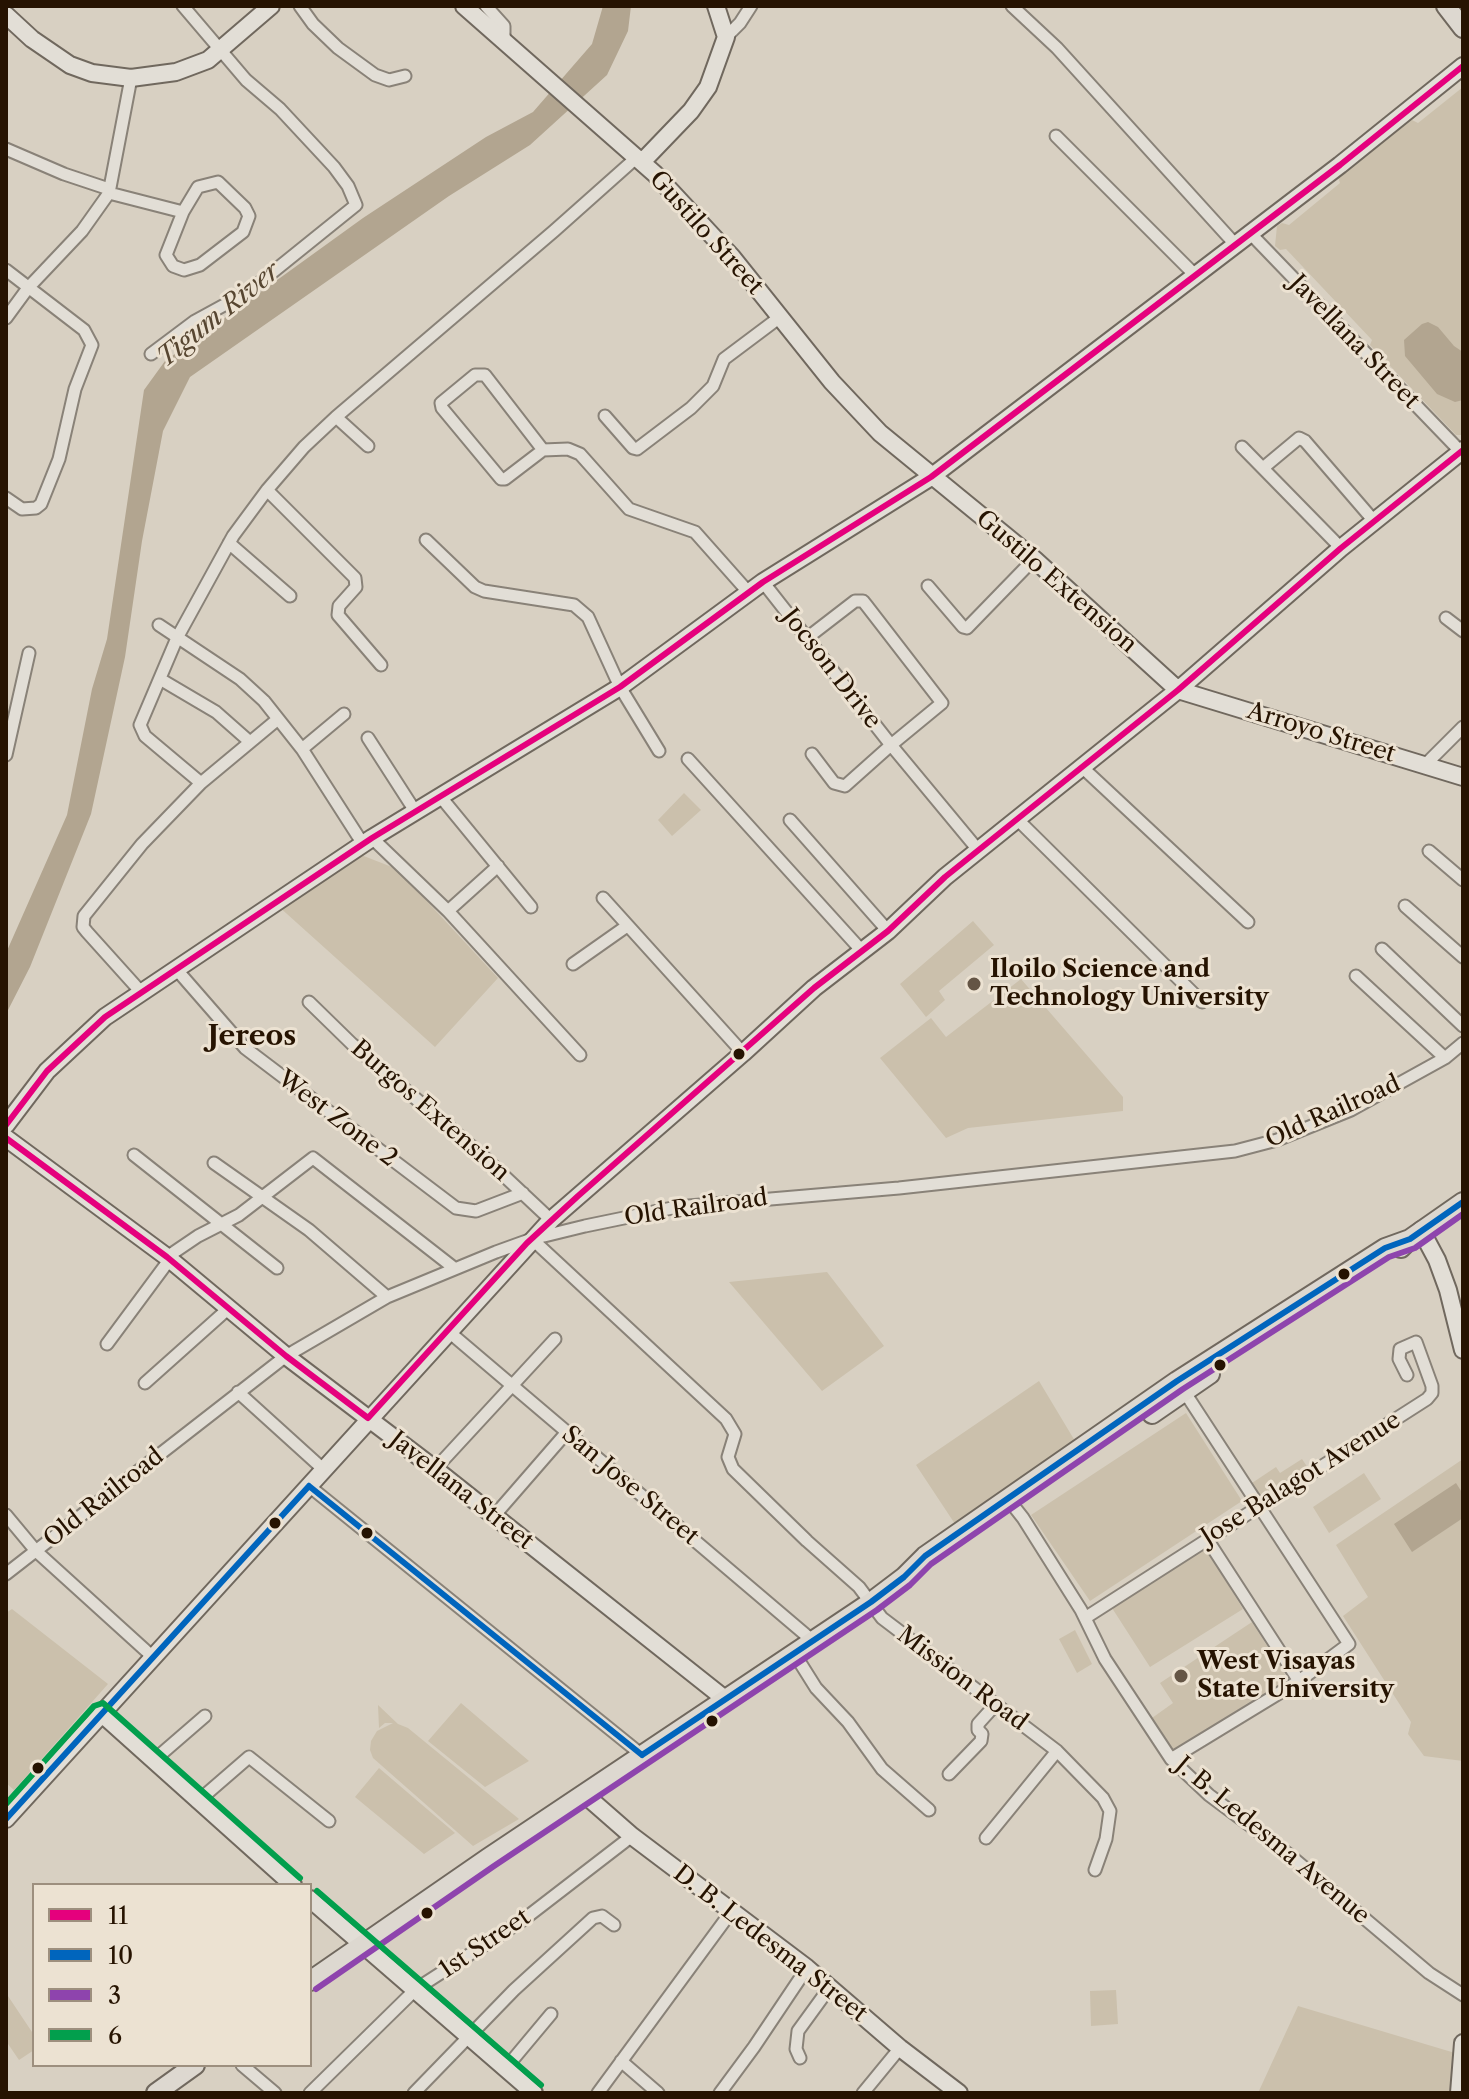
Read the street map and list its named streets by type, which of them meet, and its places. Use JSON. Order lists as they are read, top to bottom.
{
  "streets": {
    "street": [
      "Gustilo Street",
      "Javellana Street",
      "Gustilo Extension",
      "Jocson Drive",
      "Arroyo Street",
      "Burgos Extension",
      "Old Railroad",
      "West Zone 2",
      "Jose Balagot Avenue",
      "San Jose Street",
      "Mission Road",
      "J. B. Ledesma Avenue",
      "1st Street",
      "D. B. Ledesma Street"
    ]
  },
  "crossings": [
    ["Gustilo Street", "Gustilo Extension"],
    ["Javellana Street", "Old Railroad"],
    ["Gustilo Extension", "Arroyo Street"],
    ["Burgos Extension", "West Zone 2"],
    ["Old Railroad", "Mission Road"],
    ["Jose Balagot Avenue", "J. B. Ledesma Avenue"],
    ["1st Street", "D. B. Ledesma Street"]
  ],
  "districts": ["Jereos"],
  "water": ["Tigum River"],
  "places": ["Iloilo Science and Technology University", "West Visayas State University"],
  "lines": [
    "transit line 11",
    "transit line 10",
    "transit line 3",
    "transit line 6"
  ],
  "legend": [
    "11",
    "10",
    "3",
    "6"
  ]
}
